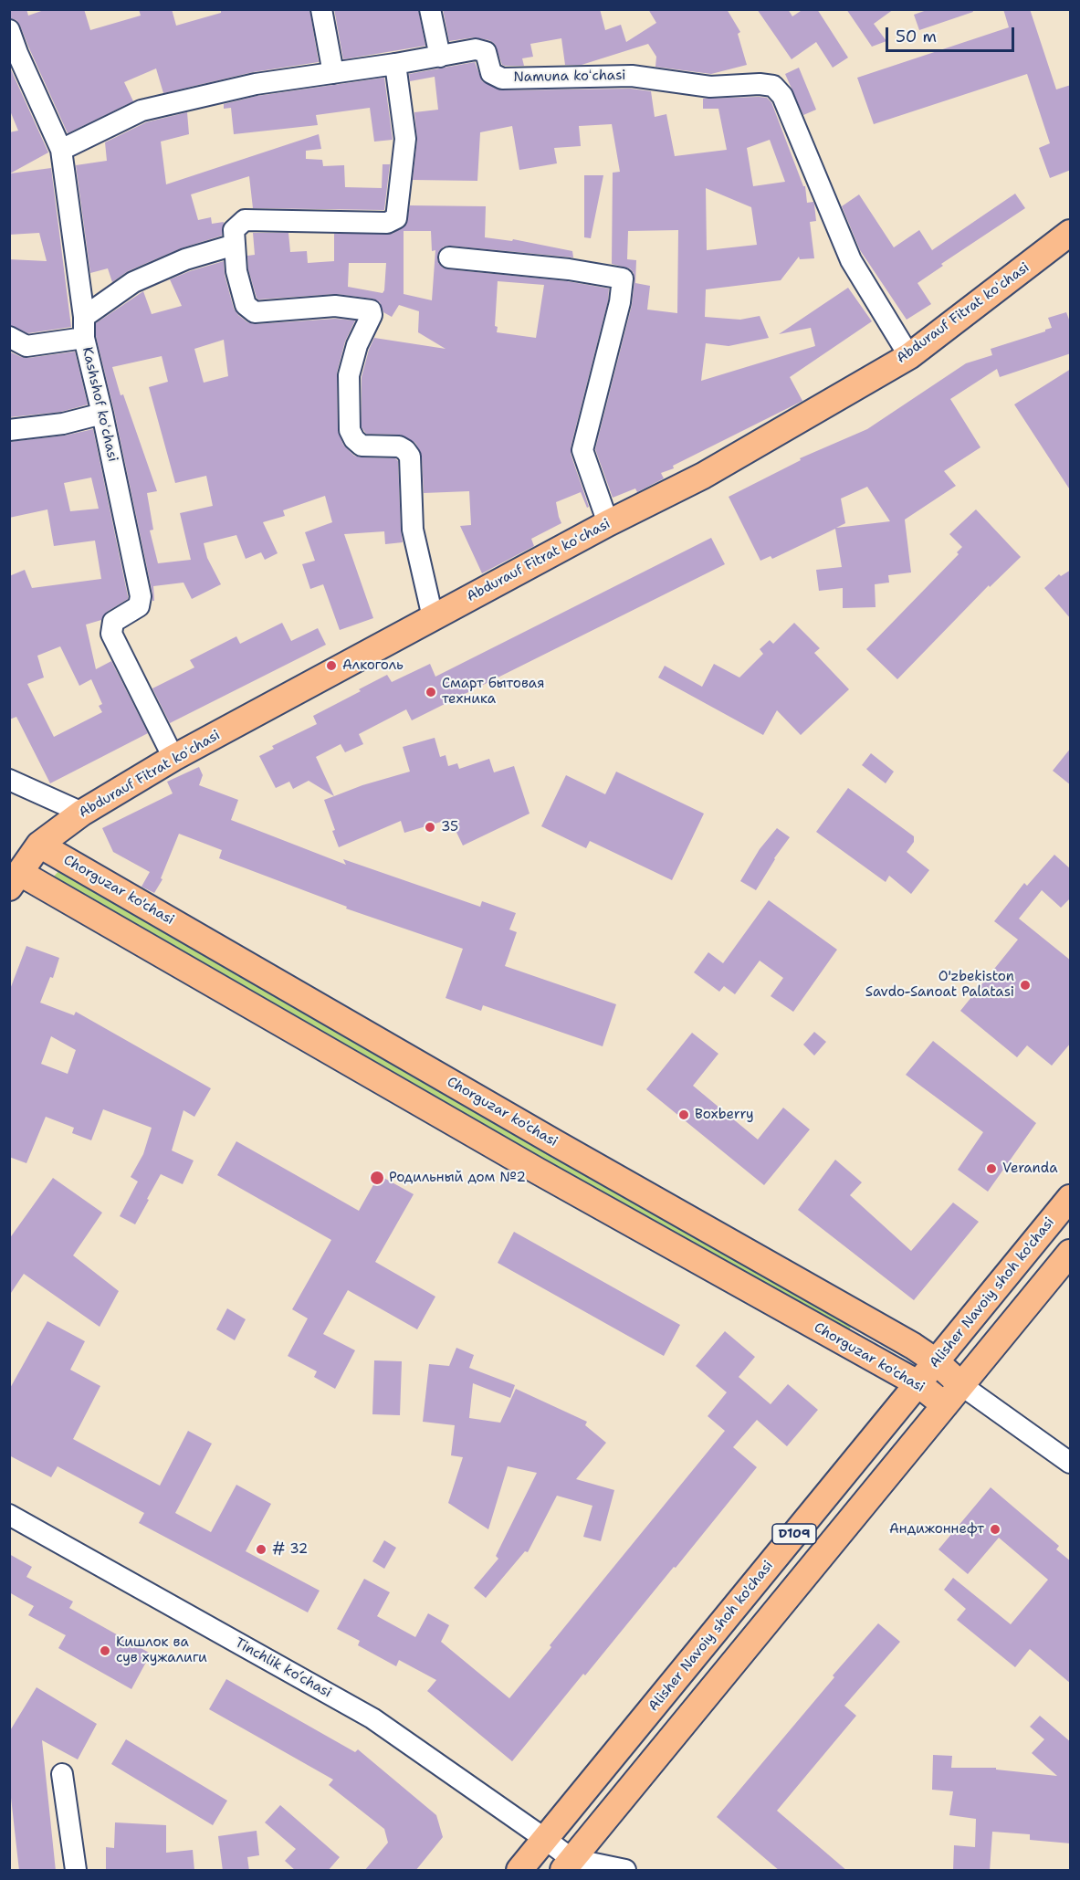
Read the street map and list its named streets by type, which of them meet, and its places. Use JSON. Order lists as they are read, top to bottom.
{
  "streets": {
    "main road": [
      "Abdurauf Fitrat koʻchasi",
      "Chorguzar ko'chasi",
      "Alisher Navoiy shoh ko'chasi",
      "D109"
    ],
    "street": ["Namuna koʻchasi", "Kashshof koʻchasi", "Tinchlik kо‘chasi"]
  },
  "crossings": [
    ["Namuna koʻchasi", "Abdurauf Fitrat koʻchasi"],
    ["Namuna koʻchasi", "Kashshof koʻchasi"],
    ["Abdurauf Fitrat koʻchasi", "Kashshof koʻchasi"],
    ["Abdurauf Fitrat koʻchasi", "Chorguzar ko'chasi"],
    ["Chorguzar ko'chasi", "Alisher Navoiy shoh ko'chasi"],
    ["Chorguzar ko'chasi", "D109"],
    ["Alisher Navoiy shoh ko'chasi", "Tinchlik kо‘chasi"],
    ["D109", "Tinchlik kо‘chasi"]
  ],
  "places": [
    "Алкоголь",
    "Смарт бытовая техника",
    "35",
    "O'zbekiston Savdo-Sanoat Palatasi",
    "Boxberry",
    "Veranda",
    "Родильный дом №2",
    "Андижоннефт",
    "# 32",
    "Кишлок ва сув хужалиги"
  ],
  "scale_bar": "50 m"
}
